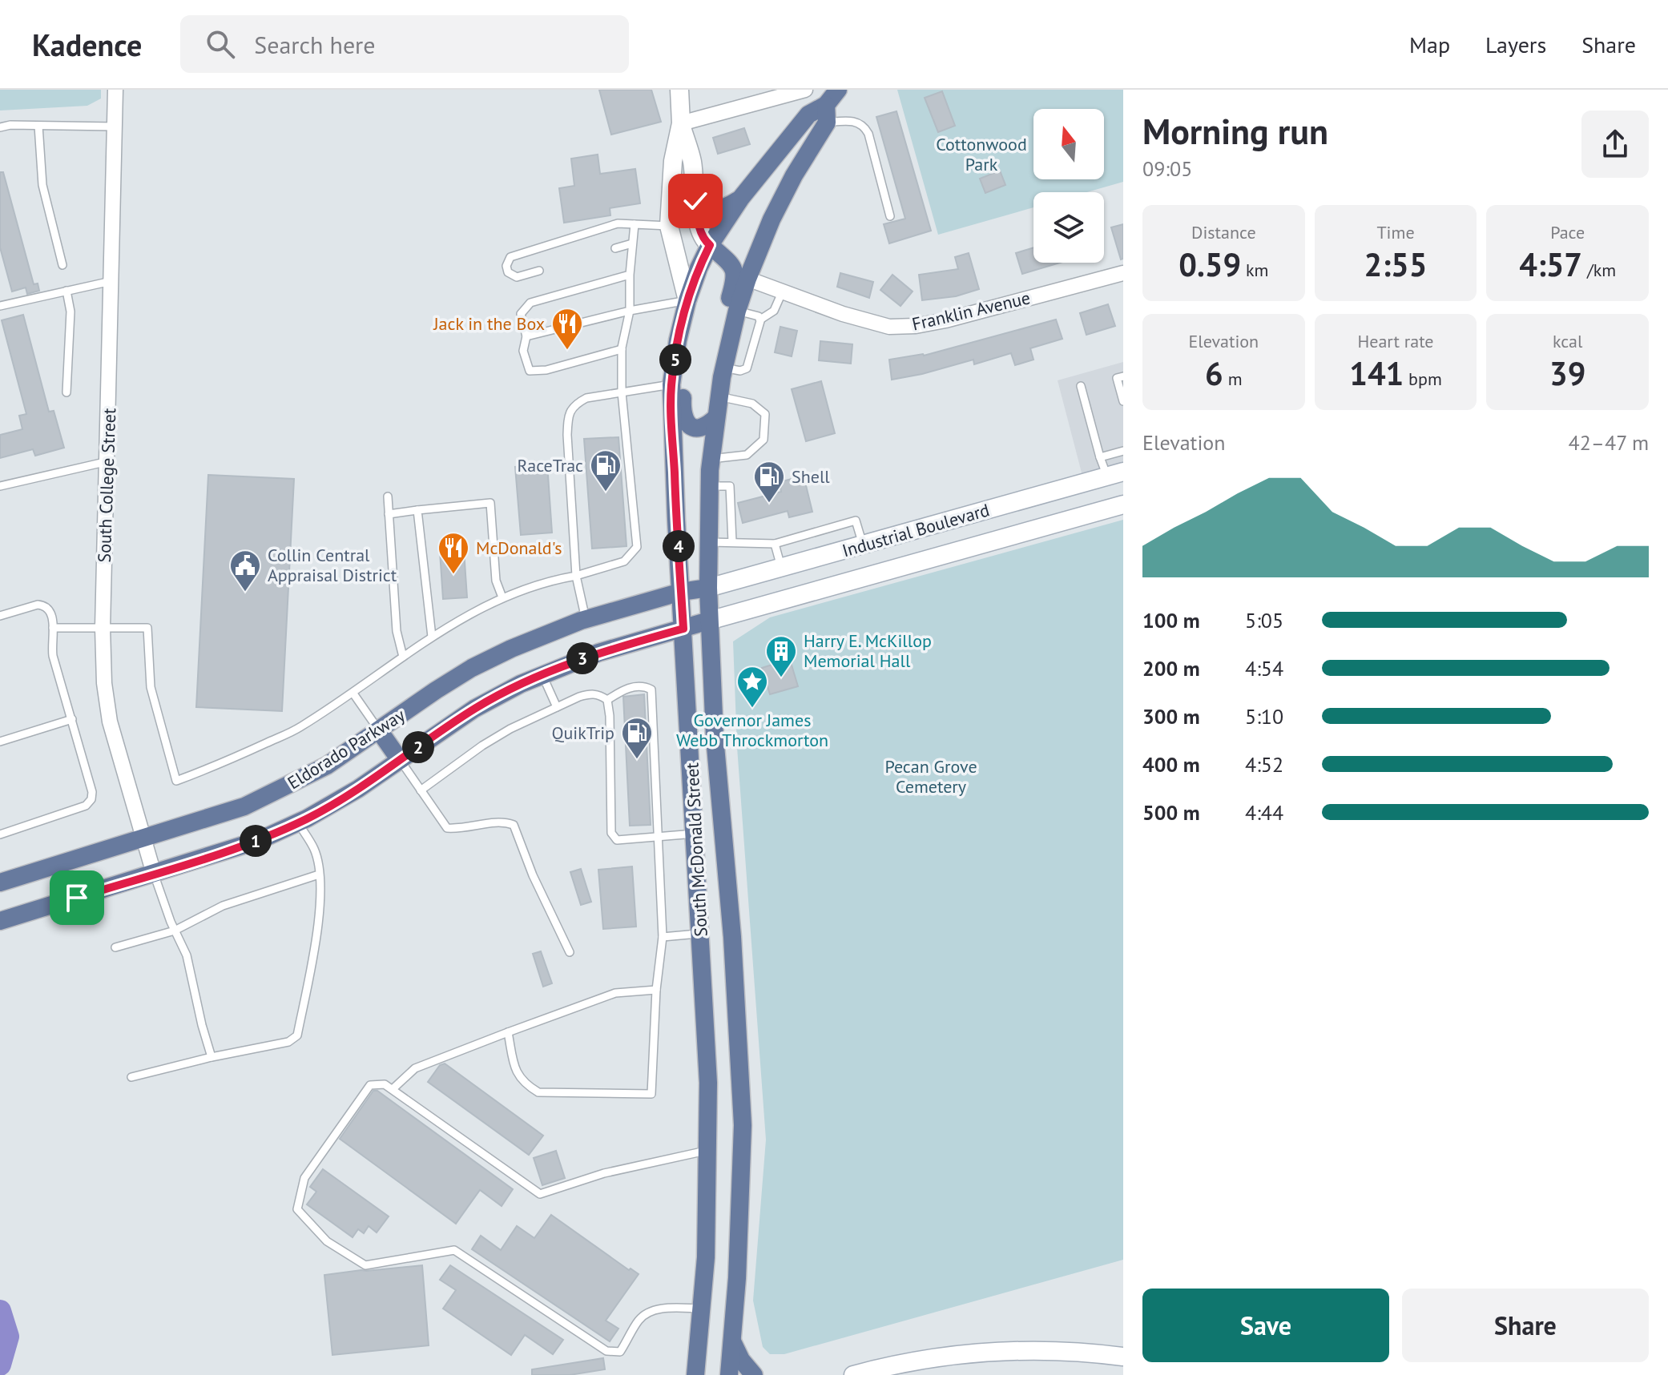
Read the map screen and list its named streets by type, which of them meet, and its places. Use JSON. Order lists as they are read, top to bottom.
{
  "streets": {
    "main road": ["Industrial Boulevard", "Eldorado Parkway", "South McDonald Street"],
    "street": ["Franklin Avenue", "South College Street"]
  },
  "crossings": [
    ["Franklin Avenue", "South McDonald Street"],
    ["South College Street", "Eldorado Parkway"],
    ["Industrial Boulevard", "Eldorado Parkway"],
    ["Industrial Boulevard", "South McDonald Street"],
    ["Eldorado Parkway", "South McDonald Street"]
  ],
  "parks": ["Cottonwood Park", "Pecan Grove Cemetery"],
  "places": {
    "restaurant": ["Jack in the Box", "McDonald's"],
    "fuel station": ["RaceTrac", "Shell", "QuikTrip"],
    "public building": ["Collin Central Appraisal District"],
    "building": ["Harry E. McKillop Memorial Hall"],
    "place": ["Governor James Webb Throckmorton"]
  },
  "north": "top",
  "page": {
    "header": "Kadence",
    "search": "Search here",
    "nav": ["Map", "Layers", "Share"],
    "heading": ["Morning run", "09:05"],
    "stats": [
      ["Distance", "0.59 km"],
      ["Time", "2:55"],
      ["Pace", "4:57 /km"],
      ["Elevation", "6 m"],
      ["Heart rate", "141 bpm"],
      ["kcal", "39"]
    ],
    "pins": [
      "5",
      "4",
      "3",
      "2",
      "1"
    ],
    "chart": ["Elevation", "42–47 m"],
    "list": [
      {
        "name": "100 m",
        "note": "5:05"
      },
      {
        "name": "200 m",
        "note": "4:54"
      },
      {
        "name": "300 m",
        "note": "5:10"
      },
      {
        "name": "400 m",
        "note": "4:52"
      },
      {
        "name": "500 m",
        "note": "4:44"
      }
    ],
    "buttons": ["Save", "Share"]
  }
}
